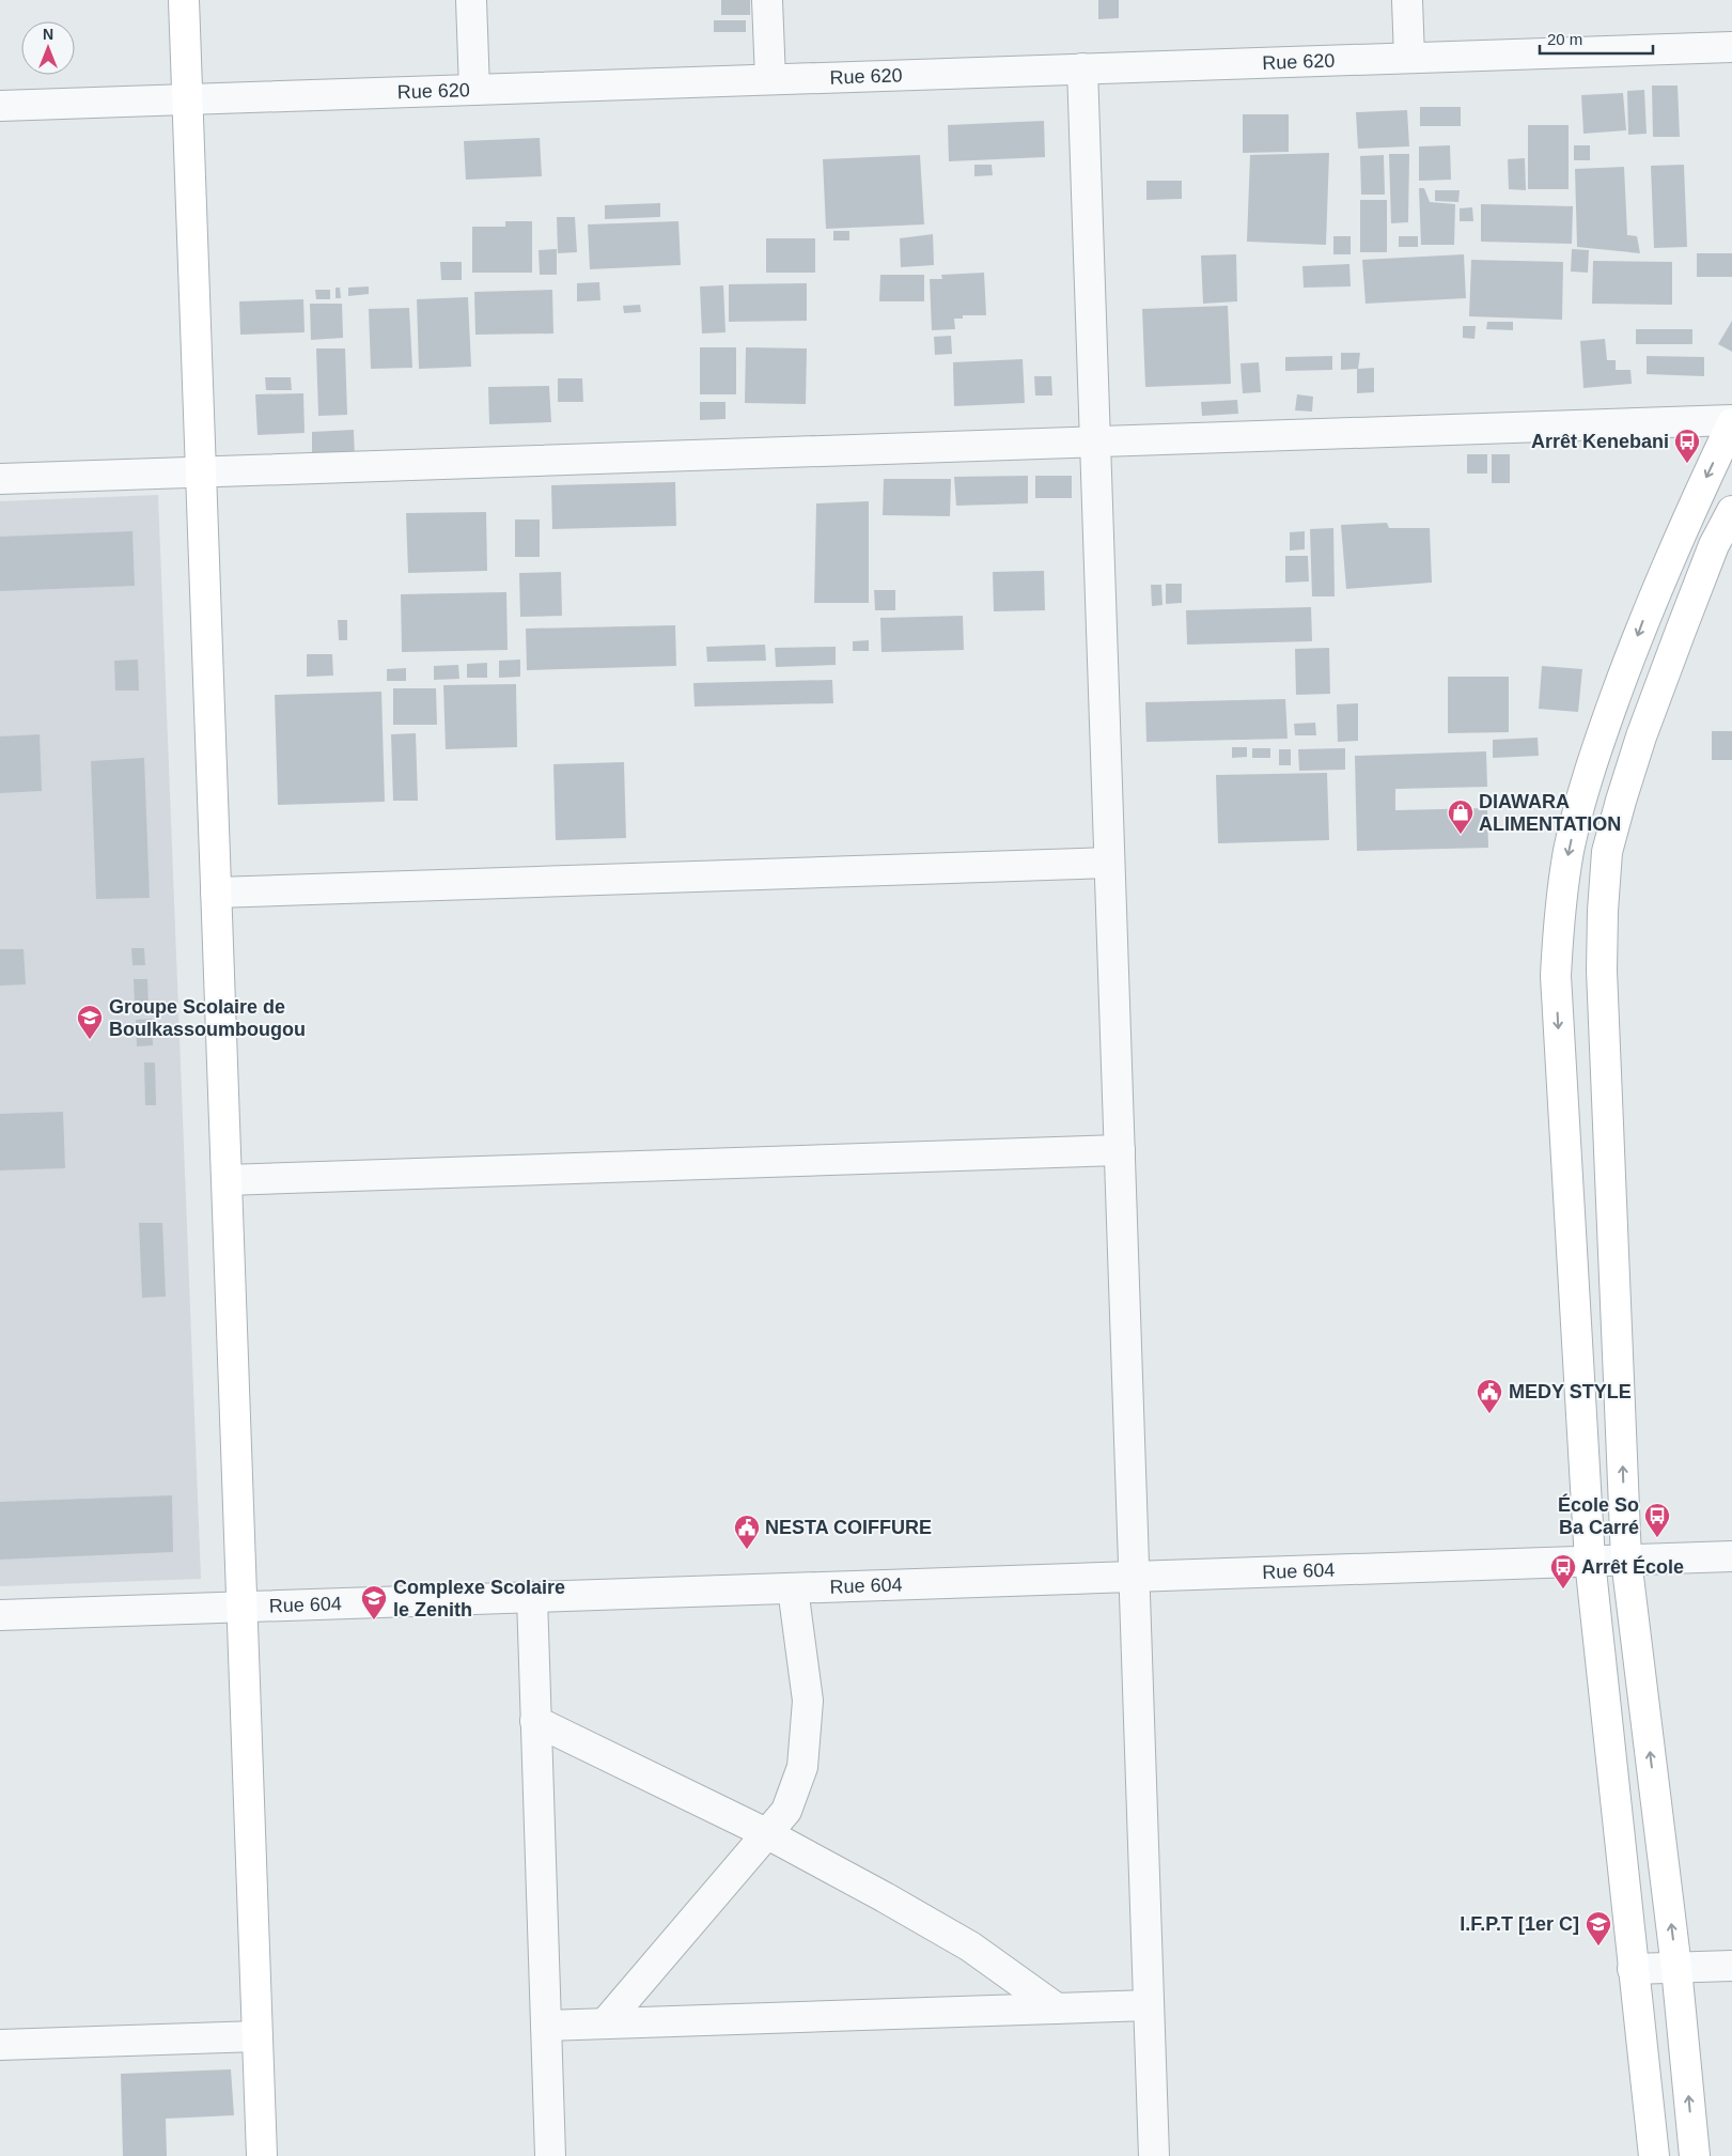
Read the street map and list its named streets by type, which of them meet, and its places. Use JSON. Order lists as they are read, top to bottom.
{
  "streets": {
    "street": ["Rue 620", "Rue 604"]
  },
  "places": {
    "bus stop": ["Arrêt Kenebani", "École So Ba Carré", "Arrêt École"],
    "shop": ["DIAWARA ALIMENTATION"],
    "school or university": ["Groupe Scolaire de Boulkassoumbougou", "Complexe Scolaire le Zenith", "I.F.P.T [1er C]"],
    "public building": ["MEDY STYLE", "NESTA COIFFURE"]
  },
  "scale_bar": "20 m",
  "north": "top"
}
